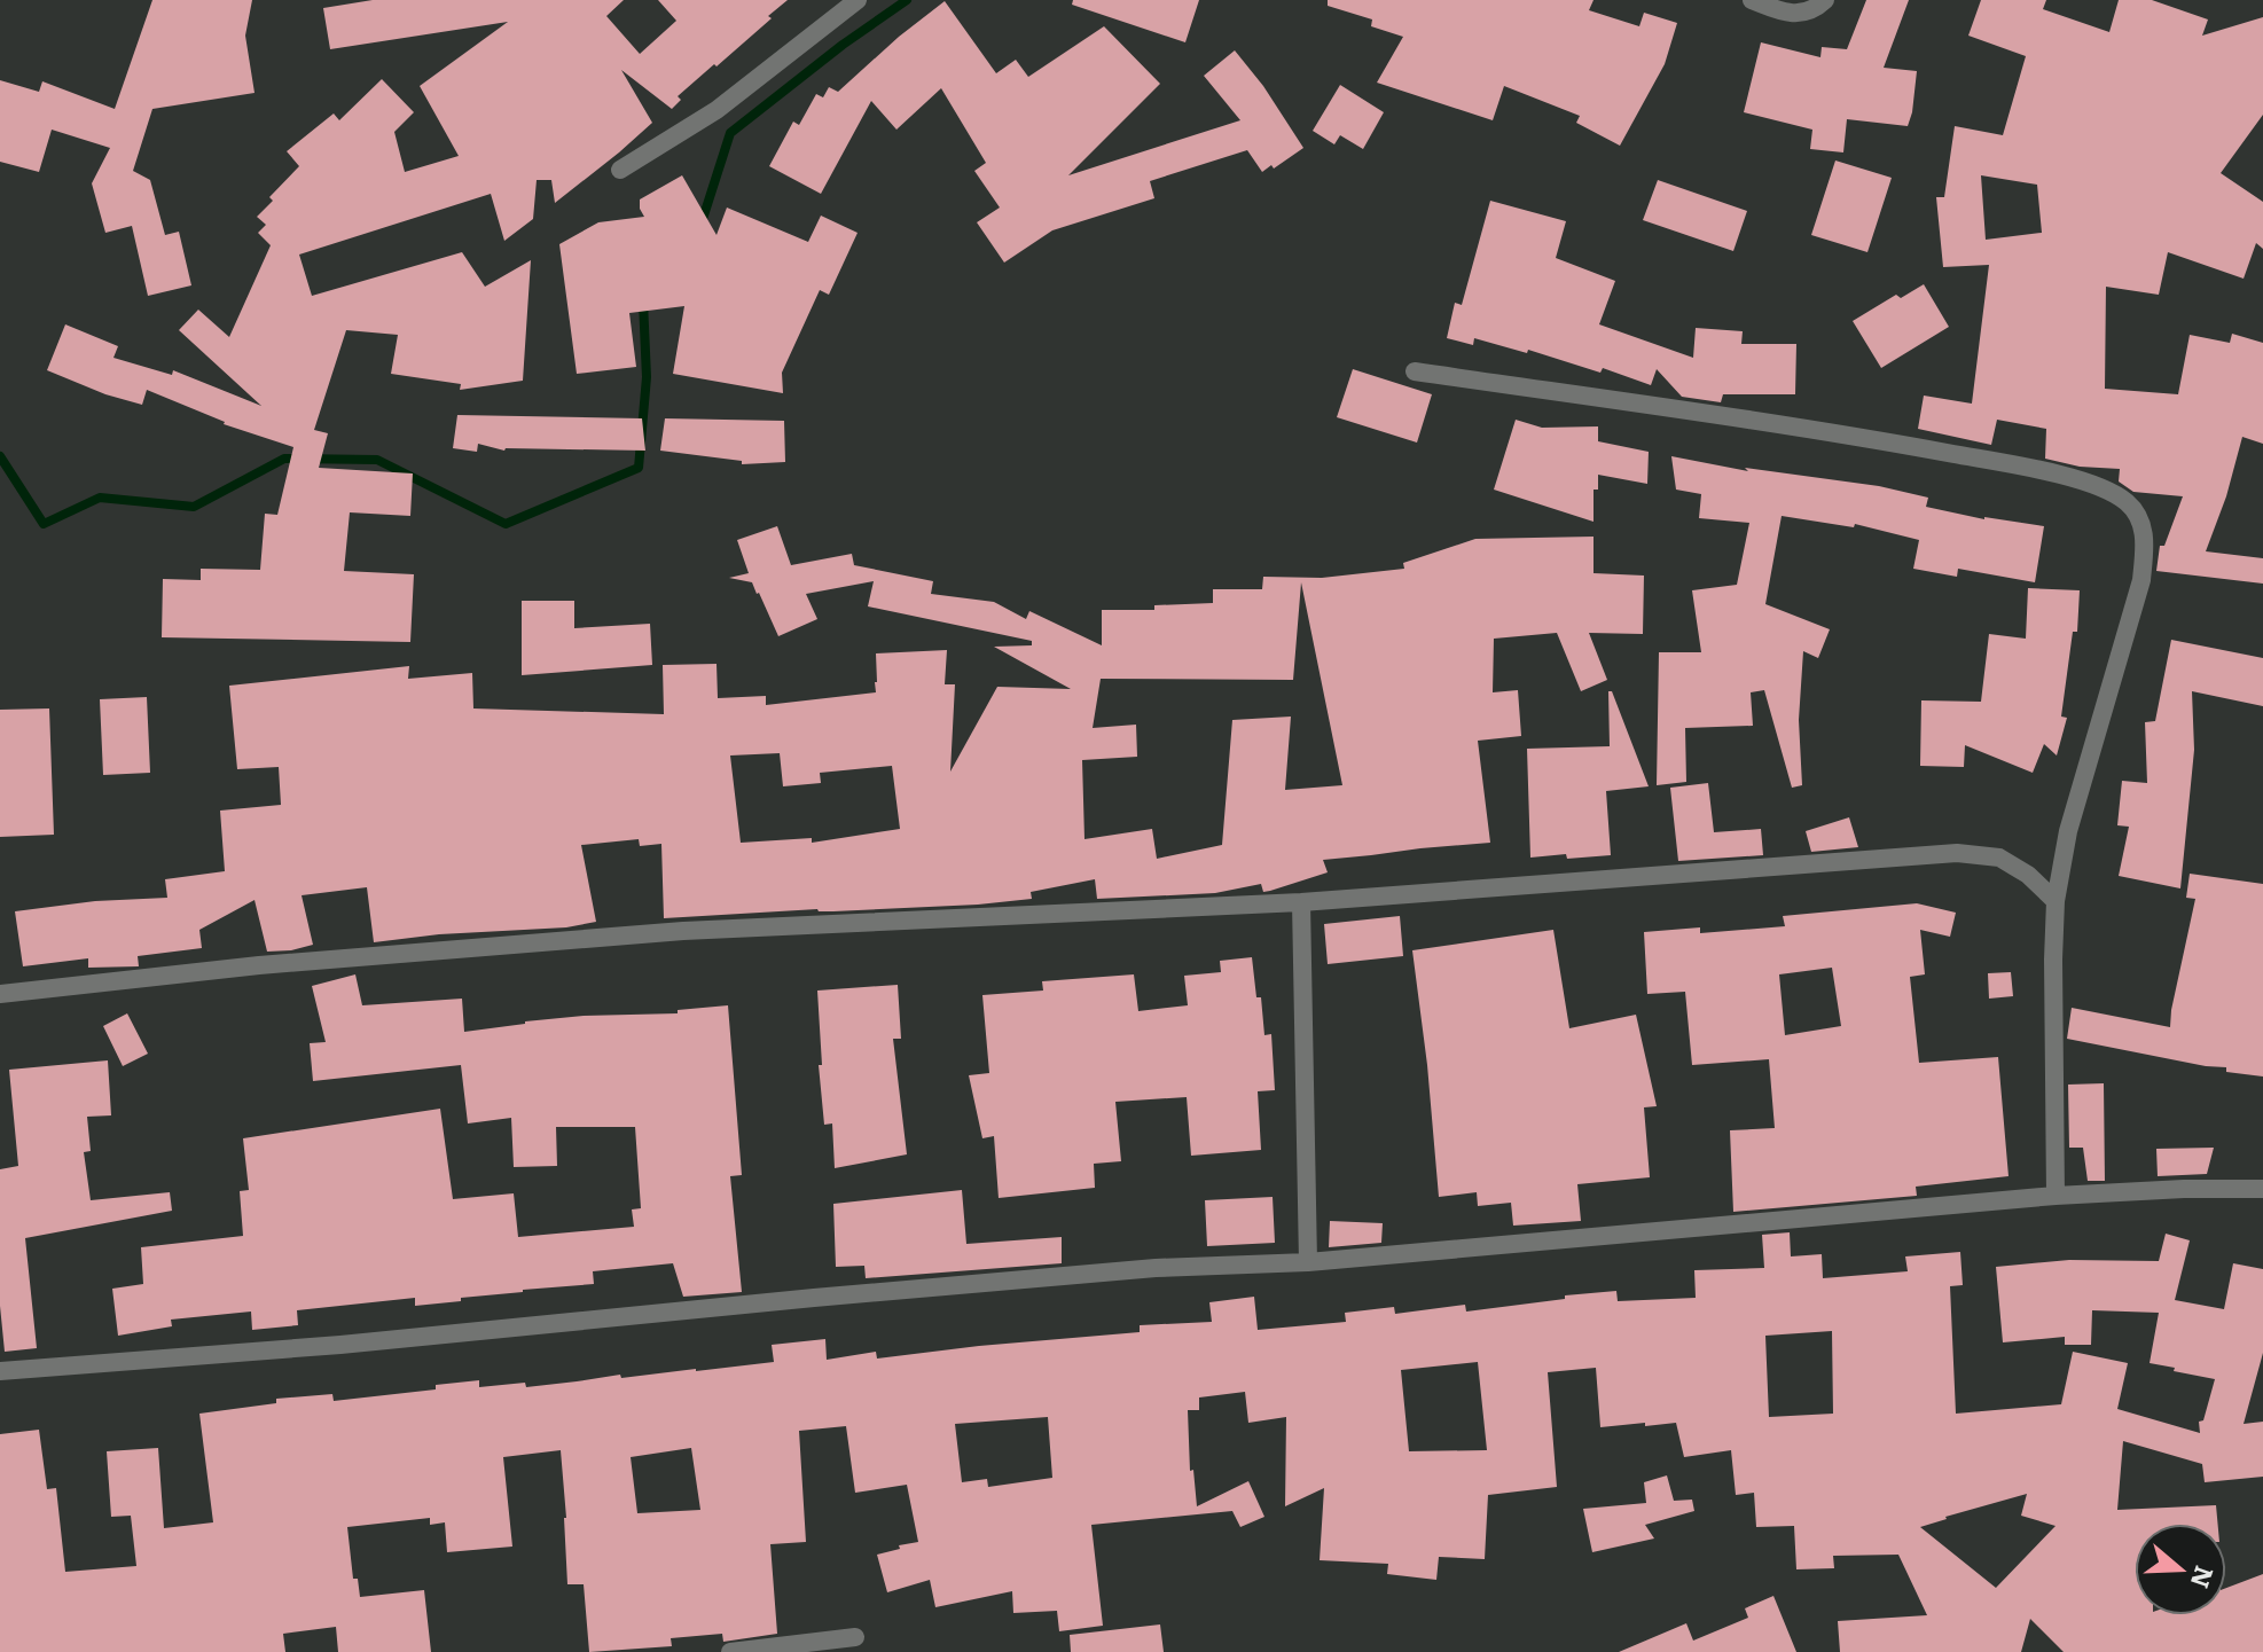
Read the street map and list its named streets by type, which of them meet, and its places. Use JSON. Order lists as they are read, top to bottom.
{
  "north": "right"
}
